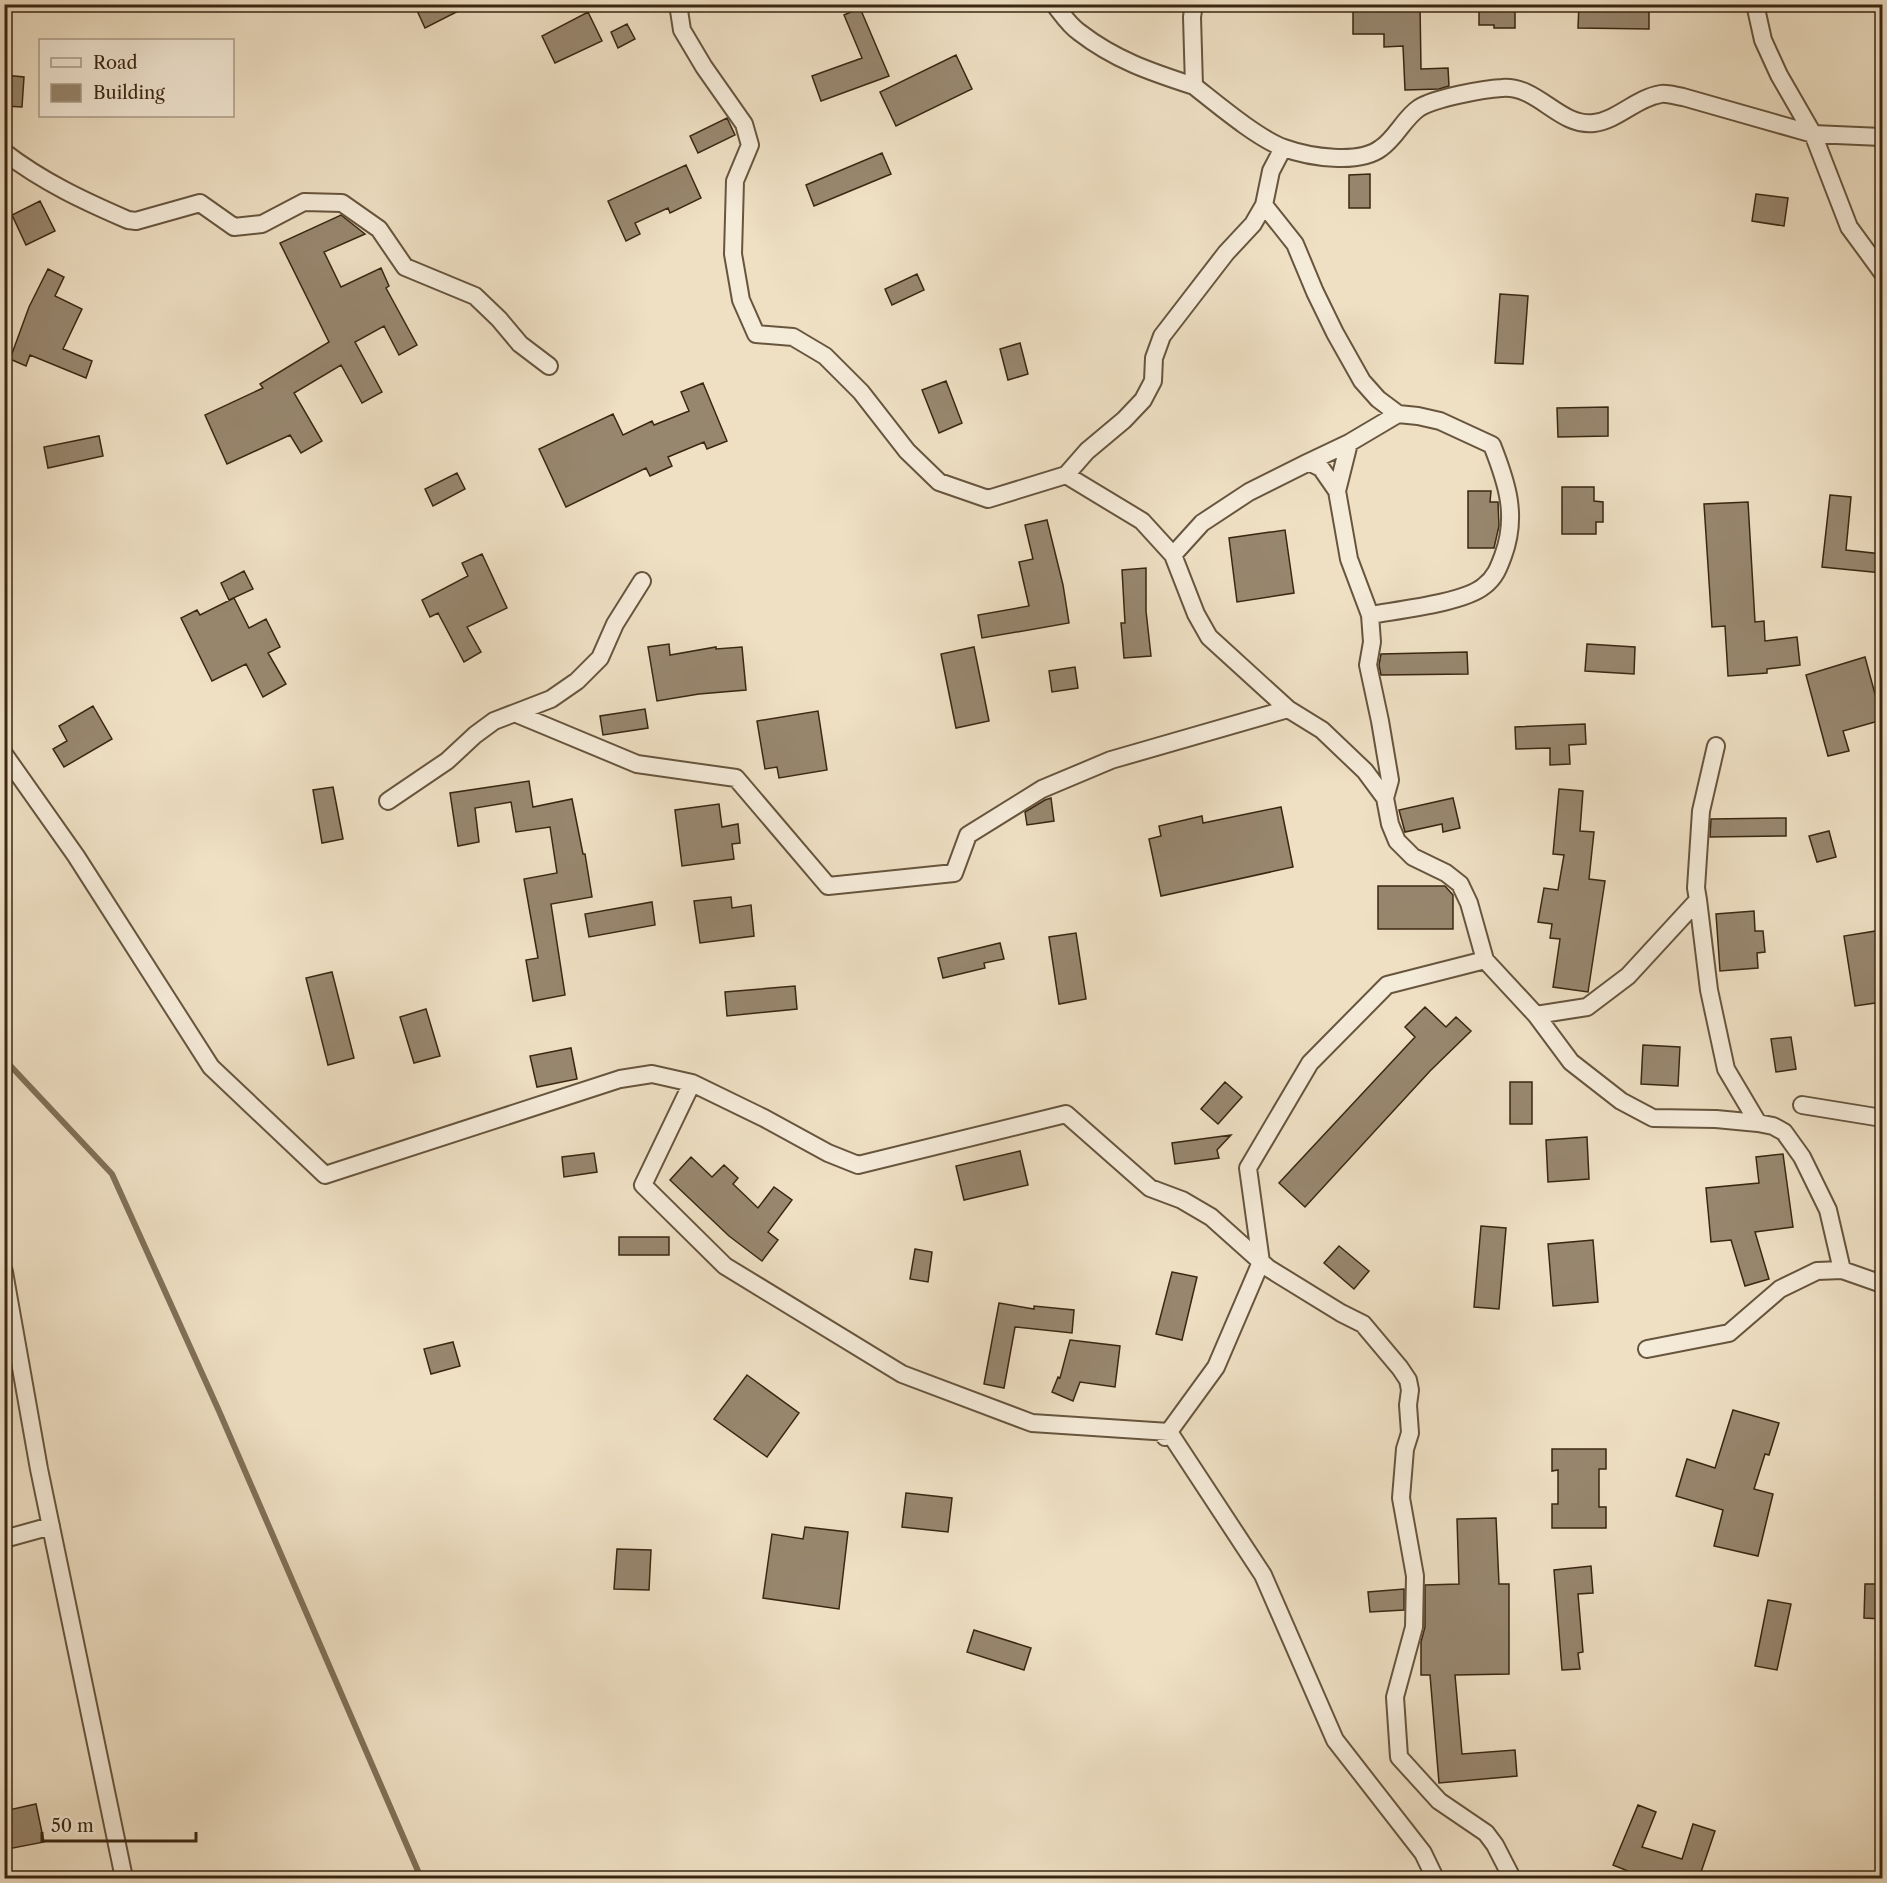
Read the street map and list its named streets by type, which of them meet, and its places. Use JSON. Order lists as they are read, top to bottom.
{
  "legend": ["Road", "Building"],
  "scale_bar": "50 m"
}
